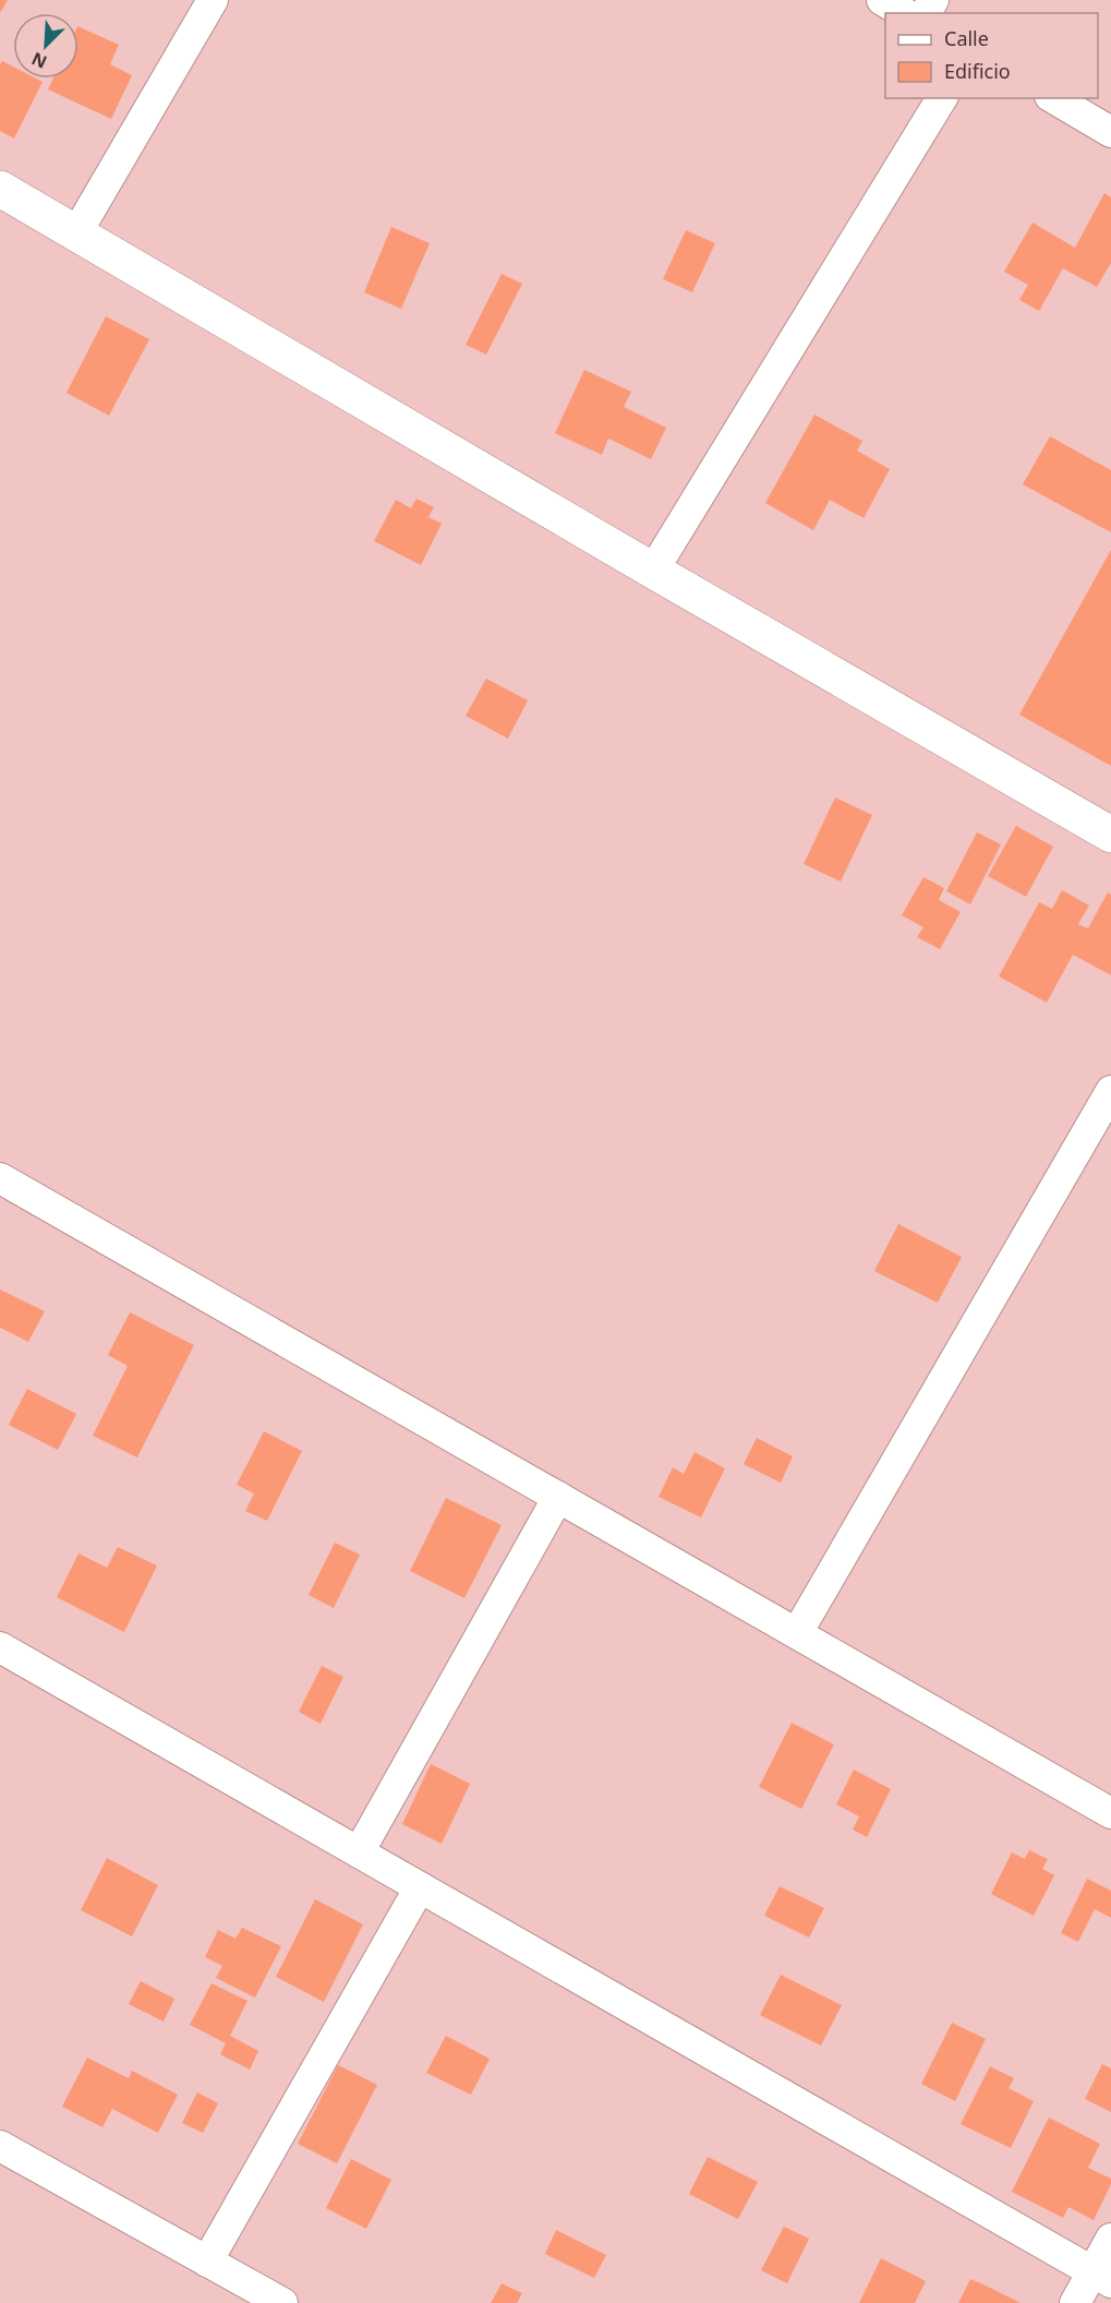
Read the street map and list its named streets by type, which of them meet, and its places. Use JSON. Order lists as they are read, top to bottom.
{
  "legend": ["Calle", "Edificio"],
  "north": "bottom left"
}
